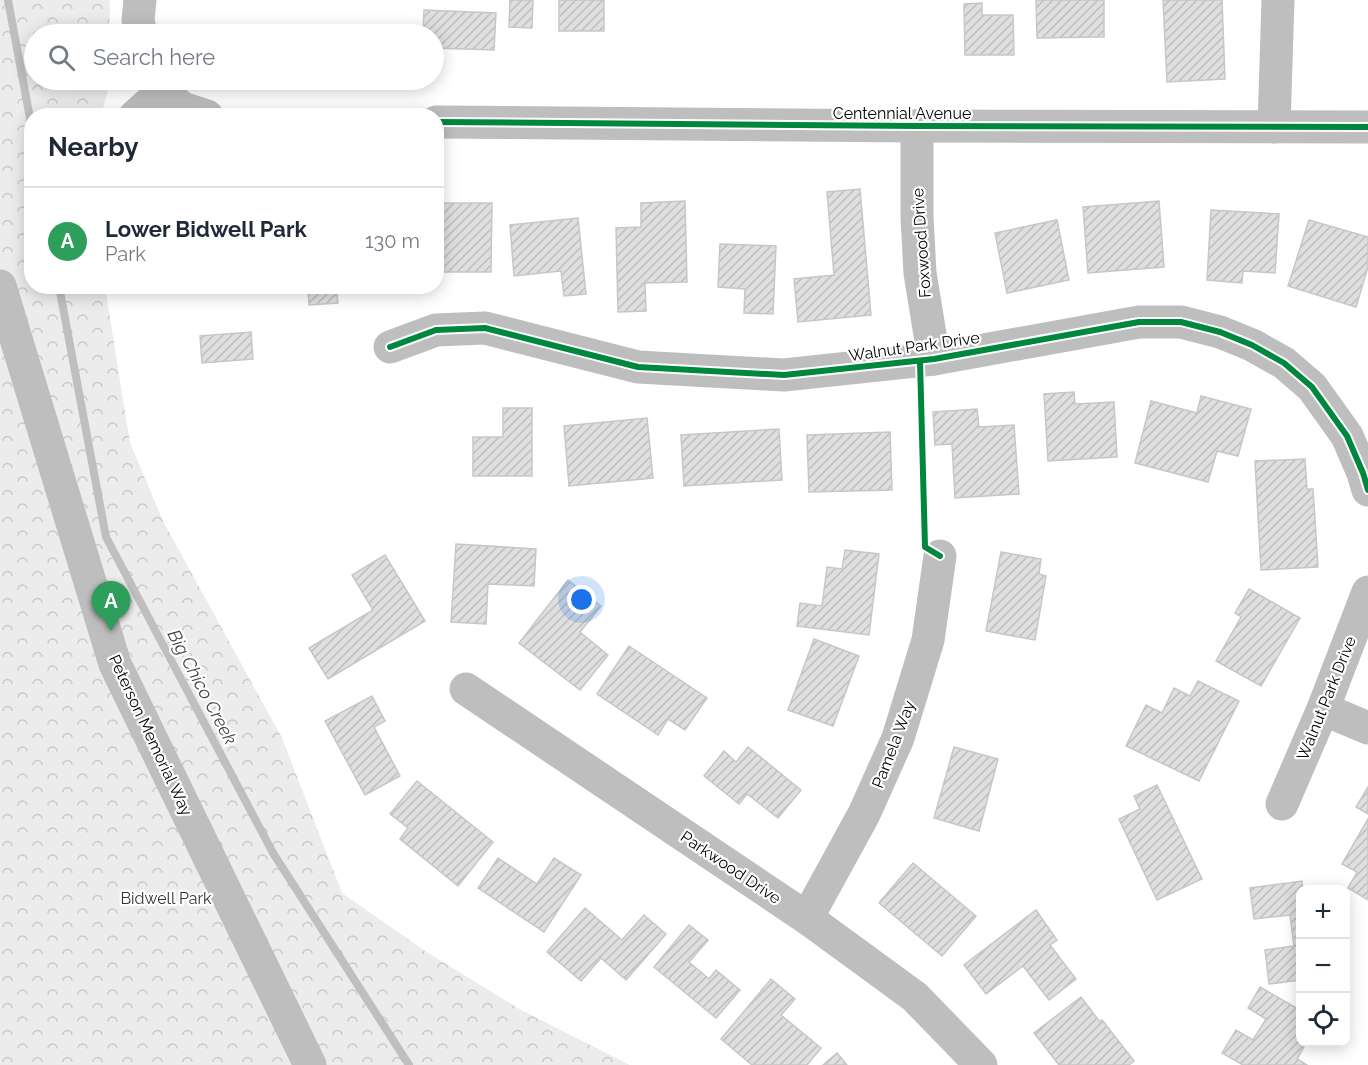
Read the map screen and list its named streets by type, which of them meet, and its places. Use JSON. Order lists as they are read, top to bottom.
{
  "streets": {
    "street": [
      "Centennial Avenue",
      "Foxwood Drive",
      "Walnut Park Drive",
      "Peterson Memorial Way",
      "Pamela Way",
      "Parkwood Drive"
    ]
  },
  "crossings": [
    ["Centennial Avenue", "Foxwood Drive"],
    ["Foxwood Drive", "Walnut Park Drive"],
    ["Pamela Way", "Parkwood Drive"]
  ],
  "water": ["Big Chico Creek"],
  "parks": ["Bidwell Park"],
  "page": {
    "search": "Search here",
    "heading": "Nearby",
    "list": [
      {
        "mark": "A",
        "name": "Lower Bidwell Park",
        "note": "Park",
        "value": "130 m"
      }
    ],
    "pins": "A",
    "map_buttons": ["+", "−"]
  }
}
